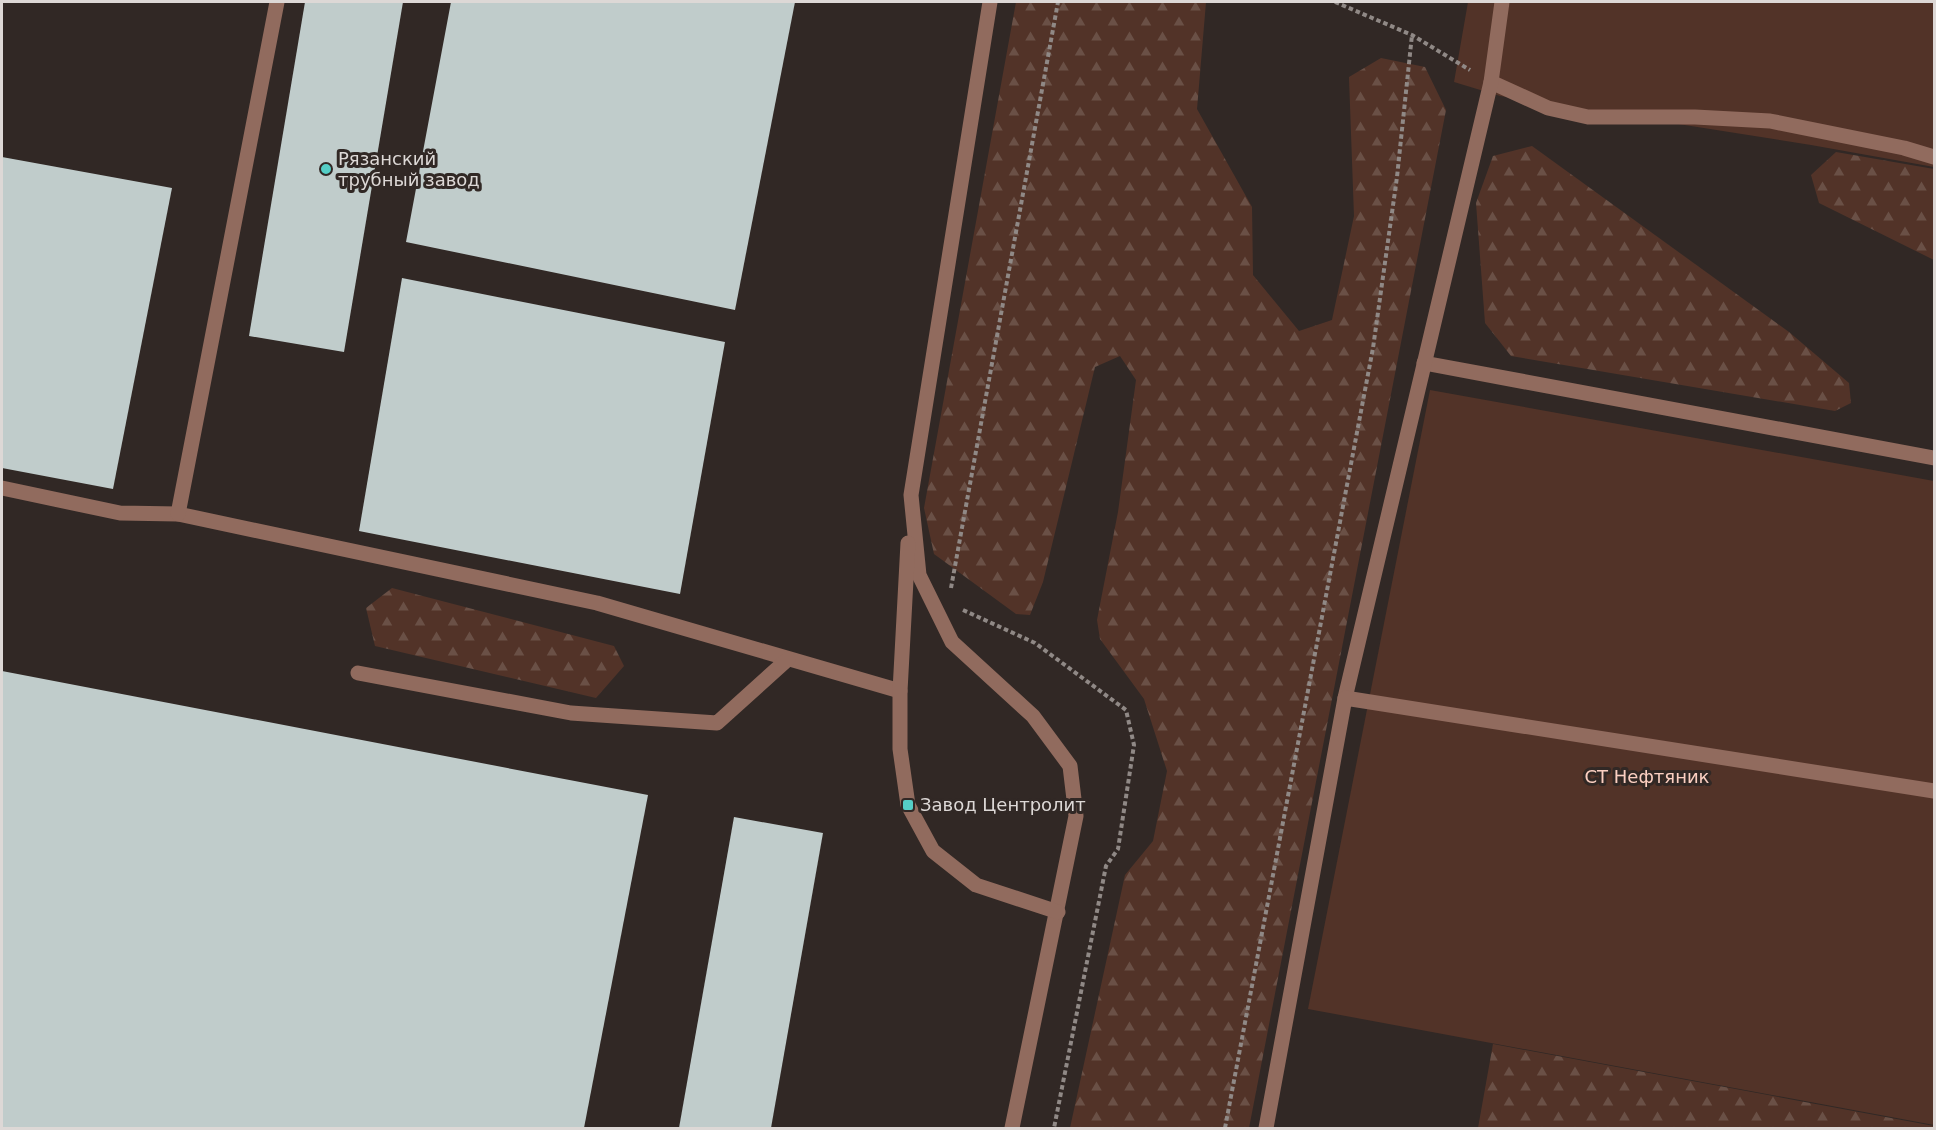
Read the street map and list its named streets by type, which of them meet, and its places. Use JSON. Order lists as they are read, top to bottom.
{
  "parks": ["СТ Нефтяник"],
  "places": {
    "other": ["Рязанский трубный завод"],
    "transit": ["Завод Центролит"]
  }
}
